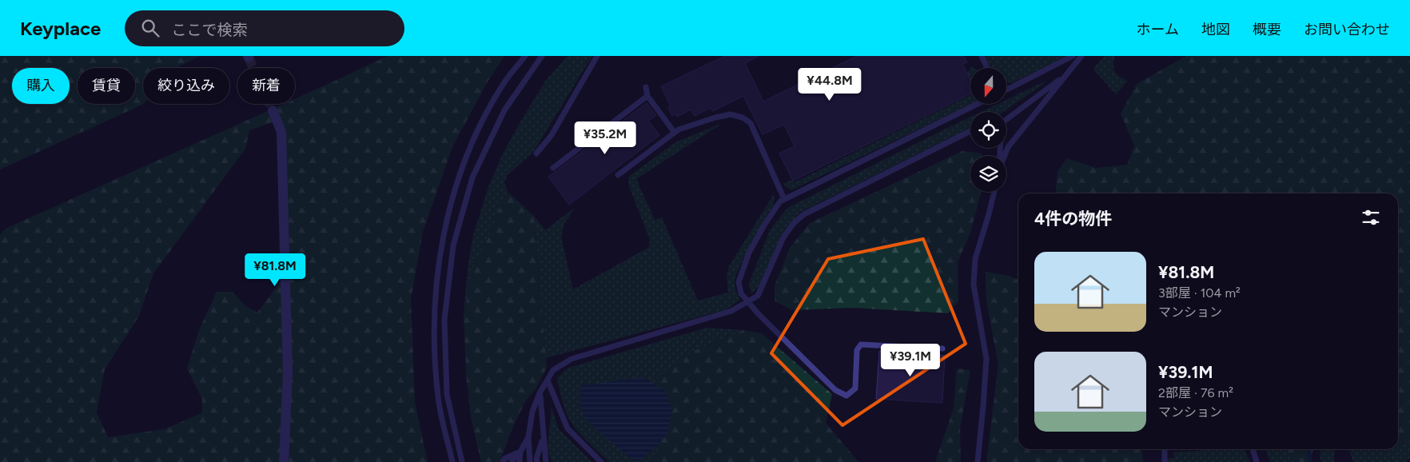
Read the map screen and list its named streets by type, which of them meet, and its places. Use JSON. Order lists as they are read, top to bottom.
{
  "north": "bottom",
  "page": {
    "header": "Keyplace",
    "search": "ここで検索",
    "nav": [
      "ホーム",
      "地図",
      "概要",
      "お問い合わせ"
    ],
    "price": [
      "¥44.8M",
      "¥35.2M",
      "¥81.8M",
      "¥39.1M"
    ],
    "chip": [
      "購入",
      "賃貸",
      "絞り込み",
      "新着"
    ],
    "heading": "4件の物件",
    "list": [
      {
        "name": "¥81.8M",
        "note": "3部屋 · 104 m² · マンション"
      },
      {
        "name": "¥39.1M",
        "note": "2部屋 · 76 m² · マンション"
      }
    ]
  }
}
